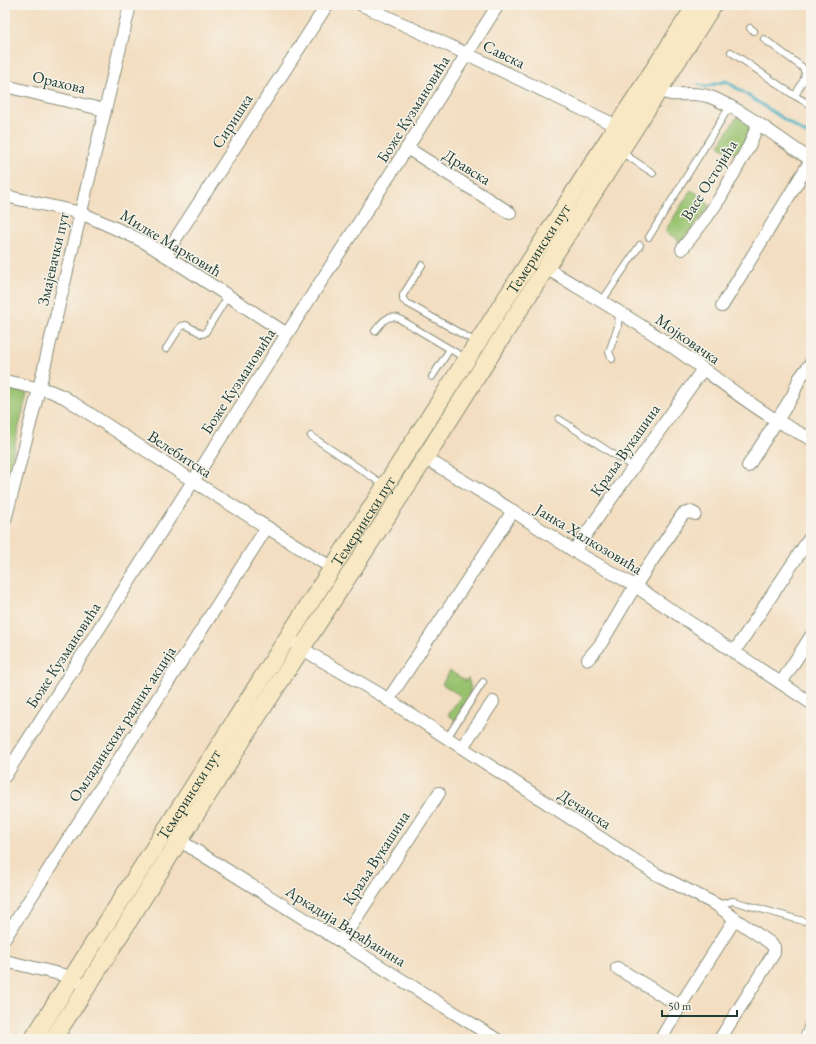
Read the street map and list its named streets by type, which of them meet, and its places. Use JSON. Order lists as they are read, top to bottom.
{
  "streets": {
    "main road": ["Темерински пут"],
    "street": [
      "Савска",
      "Орахова",
      "Боже Кузмановића",
      "Сиришка",
      "Дравска",
      "Васе Остојића",
      "Милке Марковић",
      "Змајевачки пут",
      "Мојковачка",
      "Краља Вукашина",
      "Велебитска",
      "Јанка Халкозовића",
      "Омладинских радних акција",
      "Дечанска",
      "Аркадија Варађанина"
    ]
  },
  "crossings": [
    ["Савска", "Боже Кузмановића"],
    ["Савска", "Темерински пут"],
    ["Орахова", "Змајевачки пут"],
    ["Боже Кузмановића", "Дравска"],
    ["Боже Кузмановића", "Милке Марковић"],
    ["Боже Кузмановића", "Велебитска"],
    ["Сиришка", "Милке Марковић"],
    ["Милке Марковић", "Змајевачки пут"],
    ["Темерински пут", "Мојковачка"],
    ["Темерински пут", "Велебитска"],
    ["Темерински пут", "Јанка Халкозовића"],
    ["Темерински пут", "Дечанска"],
    ["Темерински пут", "Аркадија Варађанина"],
    ["Змајевачки пут", "Велебитска"],
    ["Мојковачка", "Краља Вукашина"],
    ["Краља Вукашина", "Јанка Халкозовића"],
    ["Краља Вукашина", "Аркадија Варађанина"],
    ["Велебитска", "Омладинских радних акција"]
  ],
  "scale_bar": "50 m"
}
